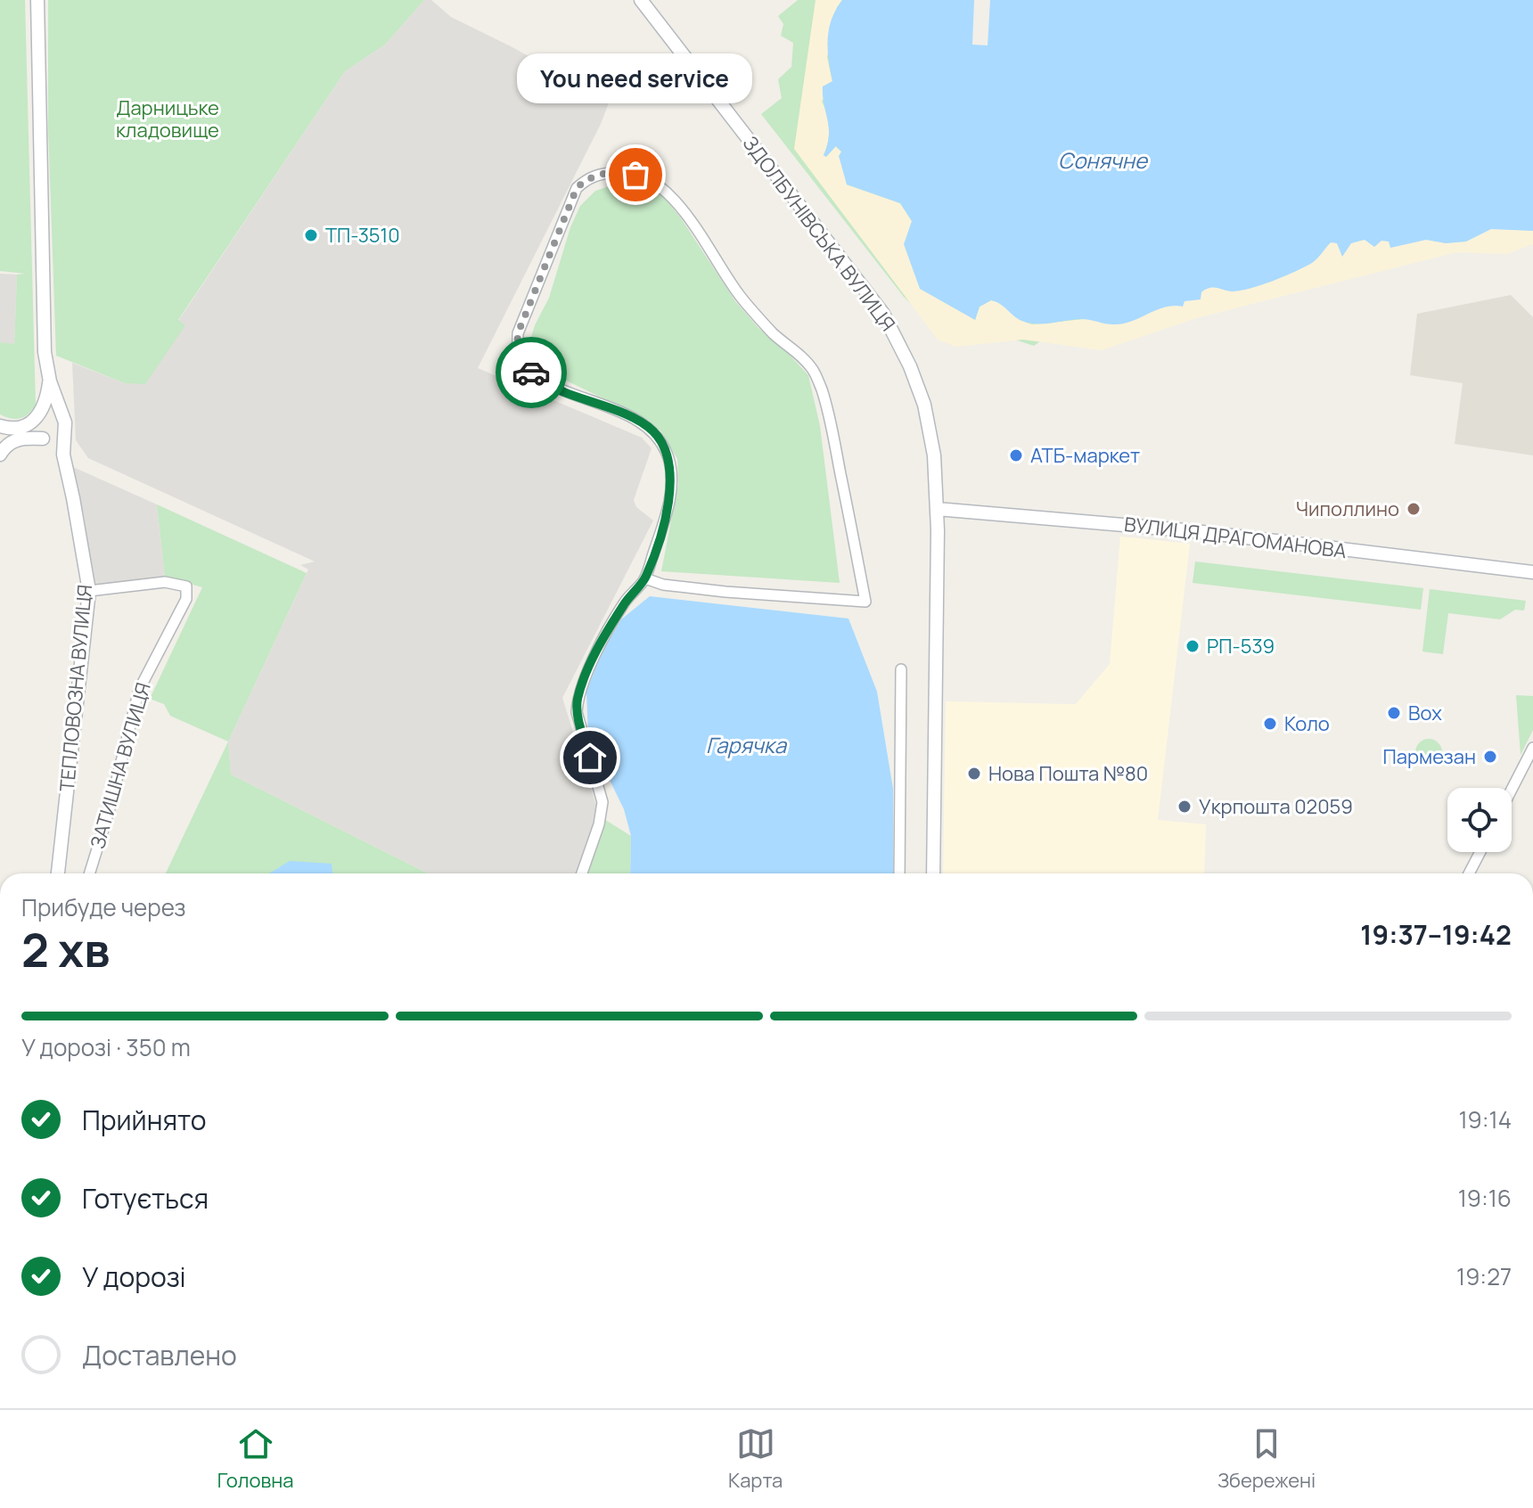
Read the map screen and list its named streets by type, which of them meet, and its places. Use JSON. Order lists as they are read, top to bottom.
{
  "streets": {
    "street": [
      "ЗДОЛБУНІВСЬКА ВУЛИЦЯ",
      "ВУЛИЦЯ ДРАГОМАНОВА",
      "ТЕПЛОВОЗНА ВУЛИЦЯ",
      "ЗАТИШНА ВУЛИЦЯ"
    ]
  },
  "crossings": [
    ["ЗДОЛБУНІВСЬКА ВУЛИЦЯ", "ВУЛИЦЯ ДРАГОМАНОВА"],
    ["ТЕПЛОВОЗНА ВУЛИЦЯ", "ЗАТИШНА ВУЛИЦЯ"]
  ],
  "water": ["Сонячне", "Гарячка"],
  "parks": ["Дарницьке кладовище"],
  "places": [
    "You need service",
    "ТП-3510",
    "АТБ-маркет",
    "Чиполлино",
    "РП-539",
    "Box",
    "Коло",
    "Пармезан",
    "Нова Пошта №80",
    "Укрпошта 02059"
  ],
  "page": {
    "bubble": "You need service",
    "heading": ["2 хв", "Прибуде через", "19:37–19:42"],
    "bar": "У дорозі · 350 m",
    "list": [
      ["Прийнято", "19:14"],
      ["Готується", "19:16"],
      ["У дорозі", "19:27"],
      "Доставлено"
    ],
    "tabs": ["Головна", "Карта", "Збережені"]
  }
}
